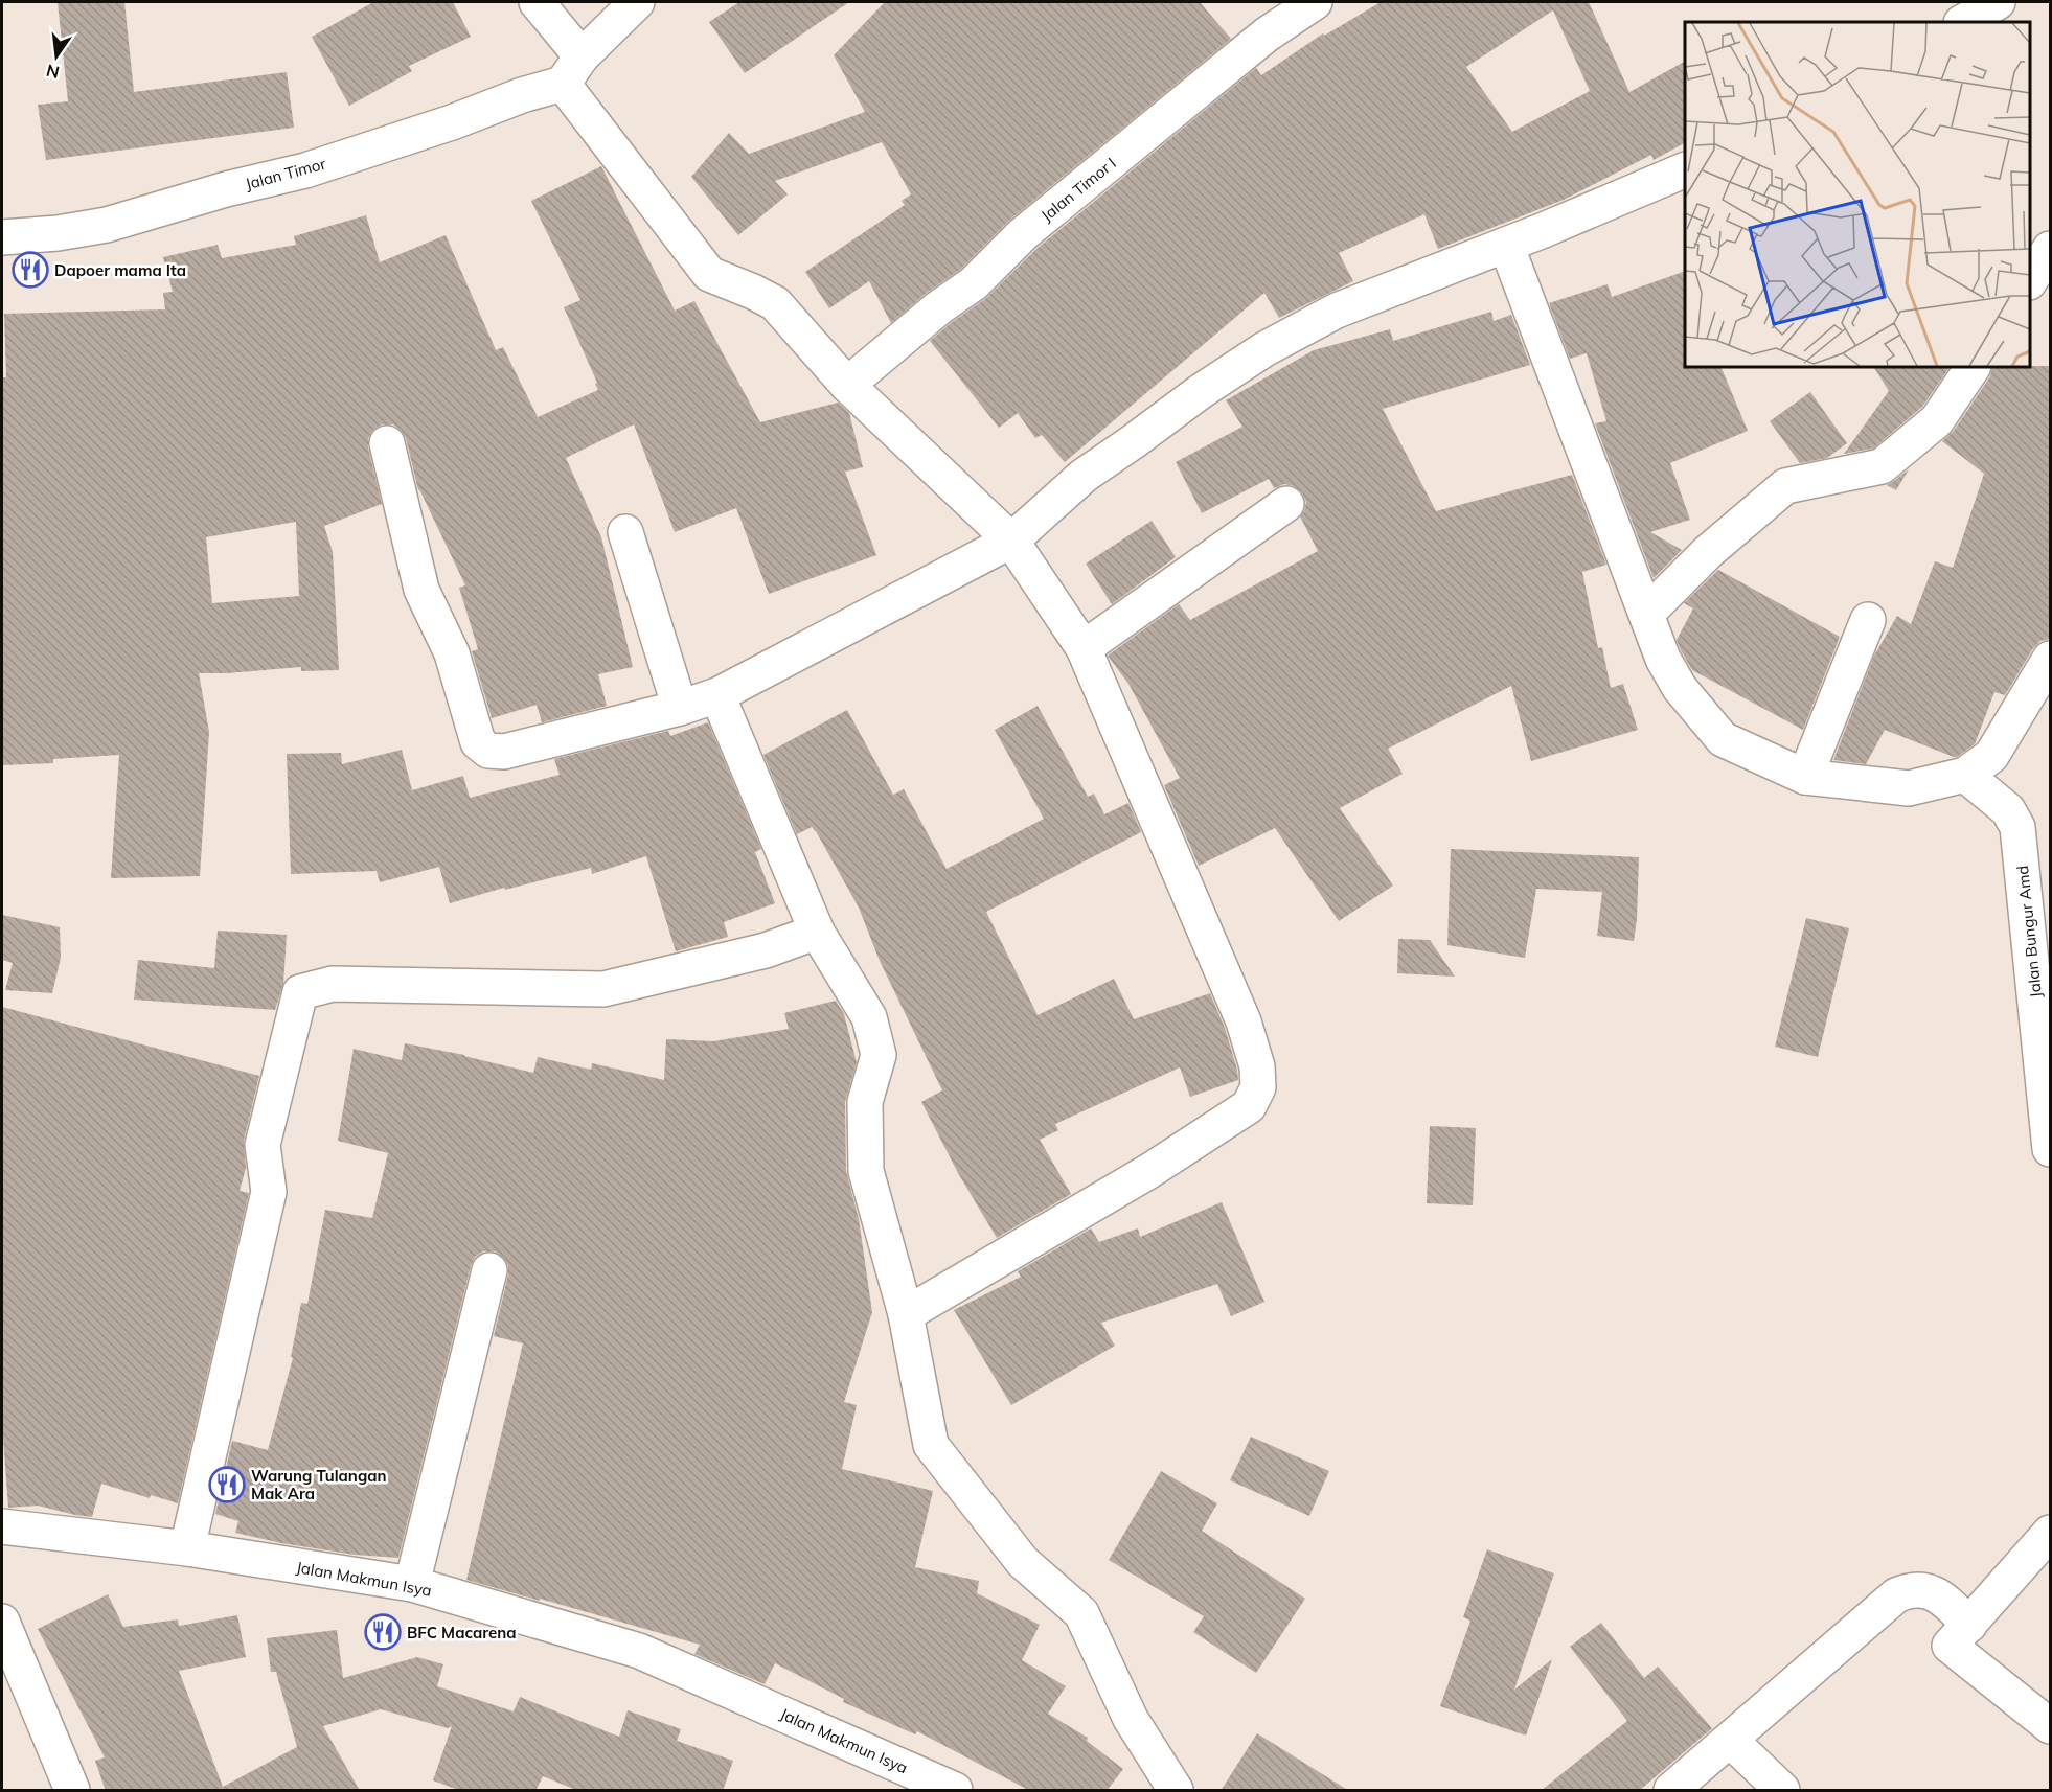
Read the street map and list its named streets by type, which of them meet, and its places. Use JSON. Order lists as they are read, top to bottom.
{
  "streets": {
    "street": [
      "Jalan Timor",
      "Jalan Timor I",
      "Jalan Bungur Amd",
      "Jalan Makmun Isya"
    ]
  },
  "places": {
    "restaurant": ["Dapoer mama Ita", "Warung Tulangan Mak Ara", "BFC Macarena"]
  },
  "north": "bottom"
}
